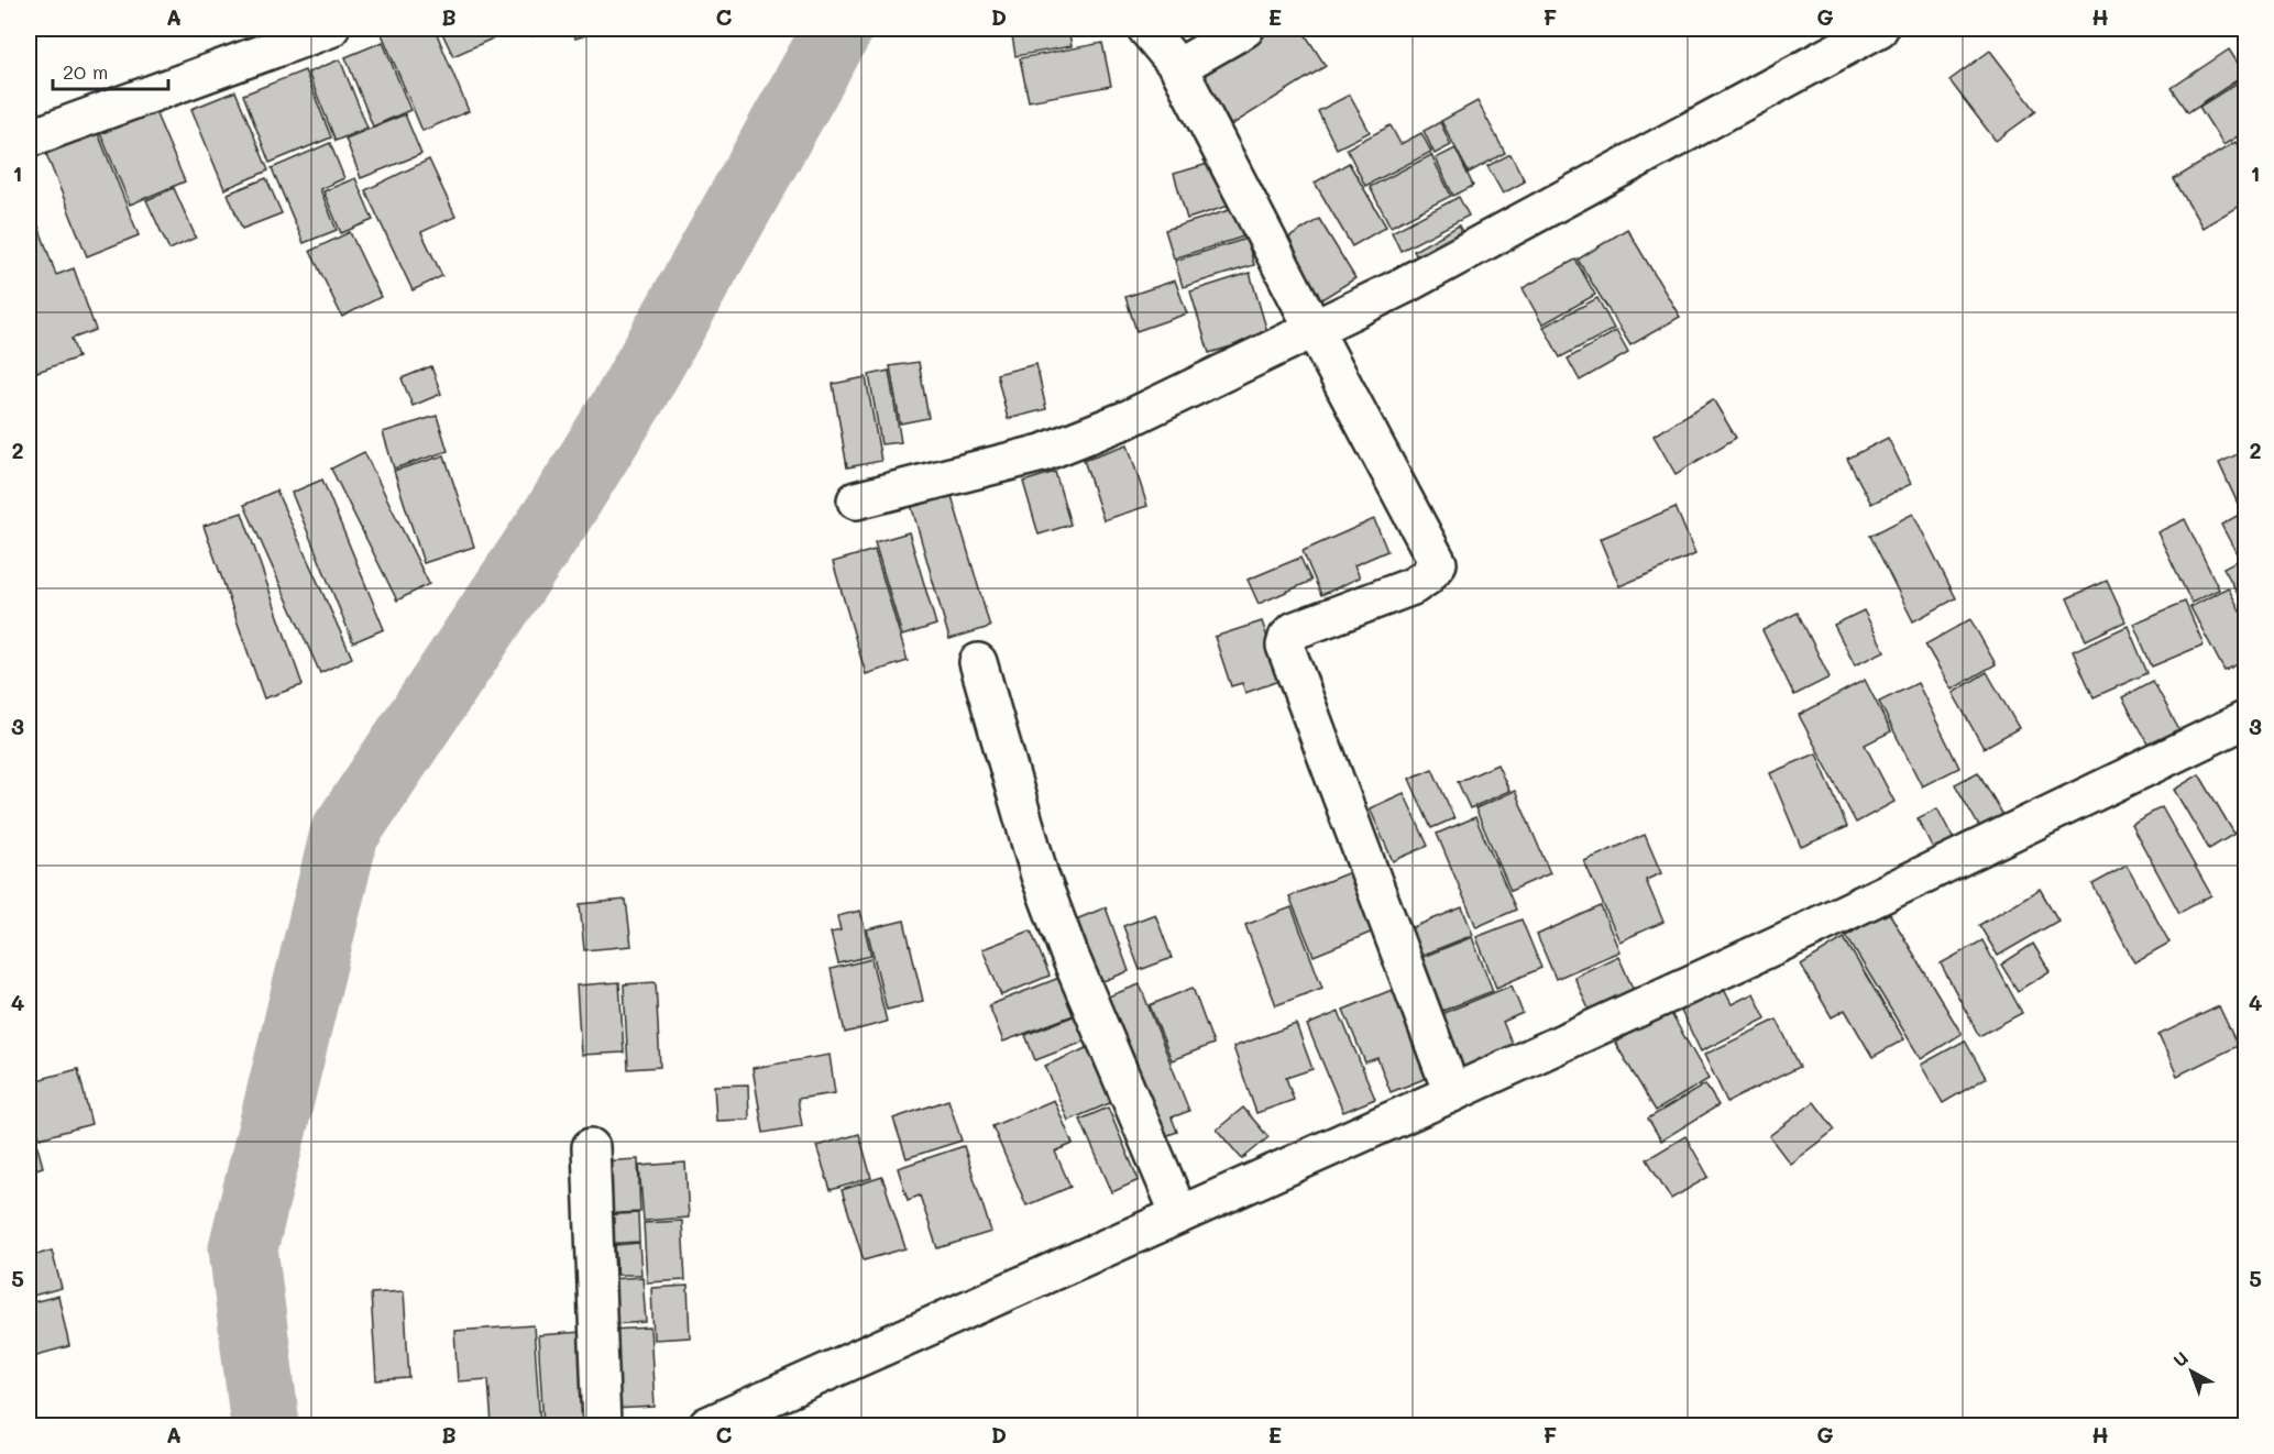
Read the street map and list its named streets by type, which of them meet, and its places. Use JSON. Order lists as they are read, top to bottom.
{
  "scale_bar": "20 m",
  "north": "top left",
  "grid": {
    "columns": [
      "A",
      "B",
      "C",
      "D",
      "E",
      "F",
      "G",
      "H"
    ],
    "rows": [
      "1",
      "2",
      "3",
      "4",
      "5"
    ]
  }
}
